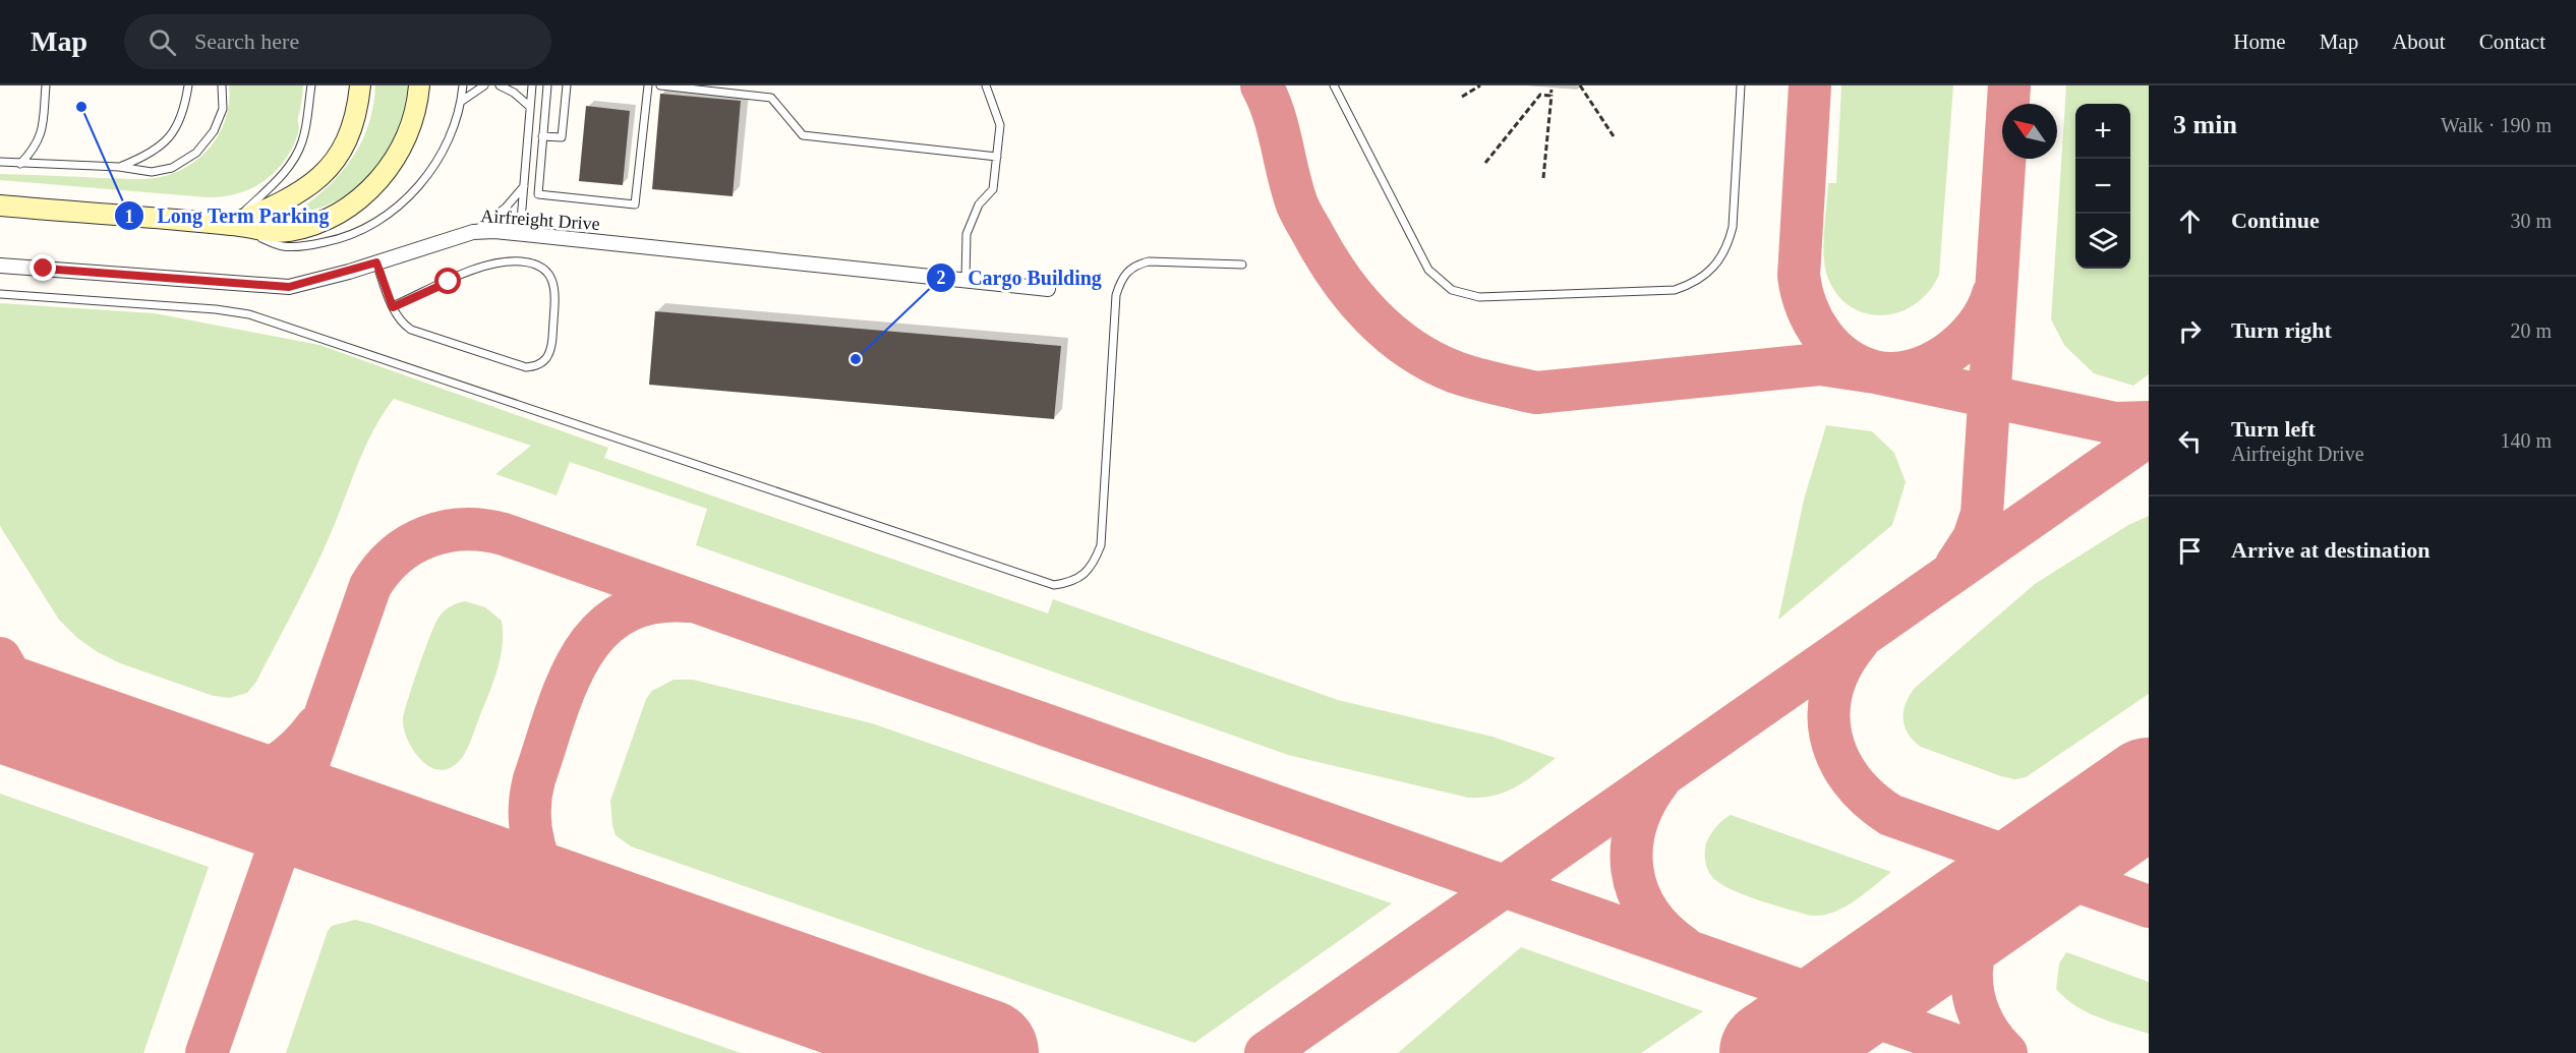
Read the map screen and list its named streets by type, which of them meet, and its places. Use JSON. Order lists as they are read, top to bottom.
{
  "streets": {
    "street": ["Airfreight Drive"]
  },
  "places": ["Long Term Parking", "Cargo Building"],
  "north": "top left",
  "page": {
    "header": "Map",
    "search": "Search here",
    "nav": [
      "Home",
      "Map",
      "About",
      "Contact"
    ],
    "heading": ["3 min", "Walk · 190 m"],
    "map_buttons": ["+", "−"],
    "list": [
      ["Continue", "30 m"],
      ["Turn right", "20 m"],
      ["Turn left", "Airfreight Drive", "140 m"],
      "Arrive at destination"
    ]
  }
}
